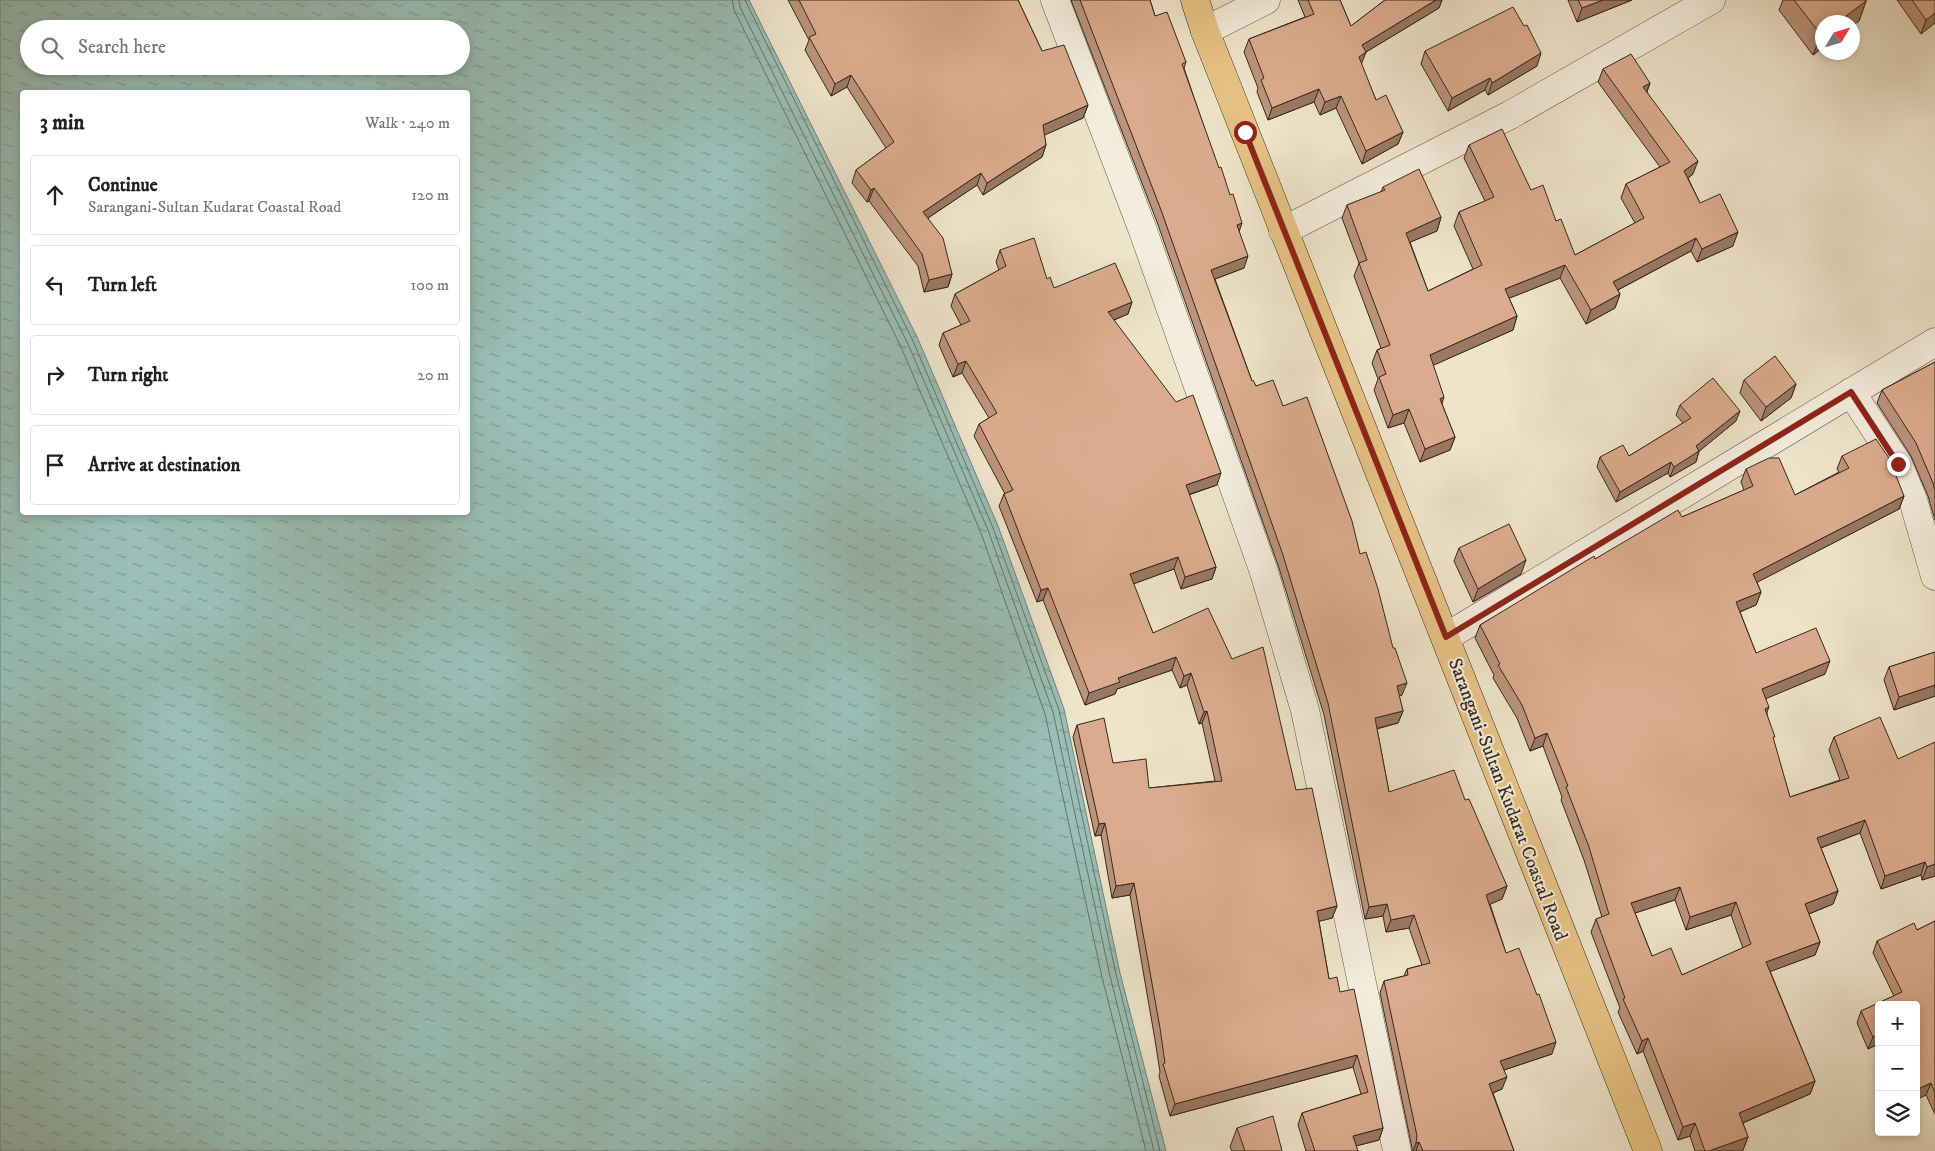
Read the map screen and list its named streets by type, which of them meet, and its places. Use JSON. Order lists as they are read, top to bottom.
{
  "streets": {
    "main road": ["Sarangani-Sultan Kudarat Coastal Road"]
  },
  "north": "top right",
  "page": {
    "search": "Search here",
    "heading": ["3 min", "Walk · 240 m"],
    "list": [
      ["Continue", "Sarangani-Sultan Kudarat Coastal Road", "120 m"],
      ["Turn left", "100 m"],
      ["Turn right", "20 m"],
      "Arrive at destination"
    ],
    "map_buttons": ["+", "−"]
  }
}
